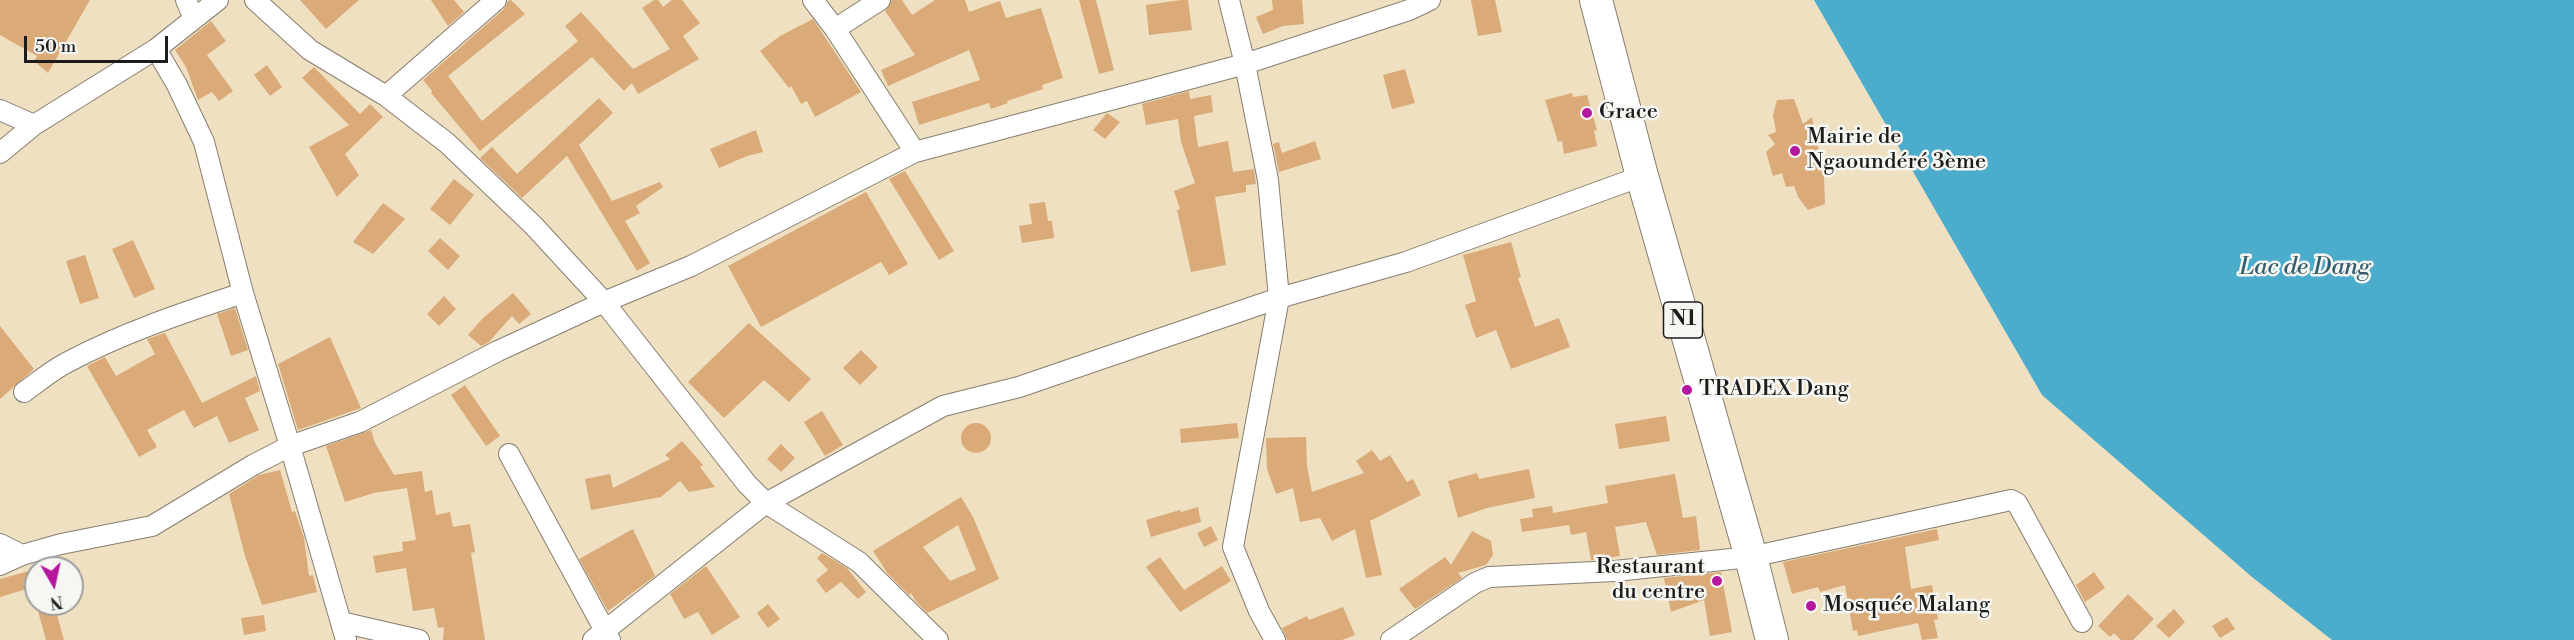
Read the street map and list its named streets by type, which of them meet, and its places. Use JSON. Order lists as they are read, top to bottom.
{
  "streets": {
    "highway": ["N1"]
  },
  "water": ["Lac de Dang"],
  "places": [
    "Grace",
    "Mairie de Ngaoundéré 3ème",
    "TRADEX Dang",
    "Restaurant du centre",
    "Mosquée Malang"
  ],
  "scale_bar": "50 m",
  "north": "bottom"
}
